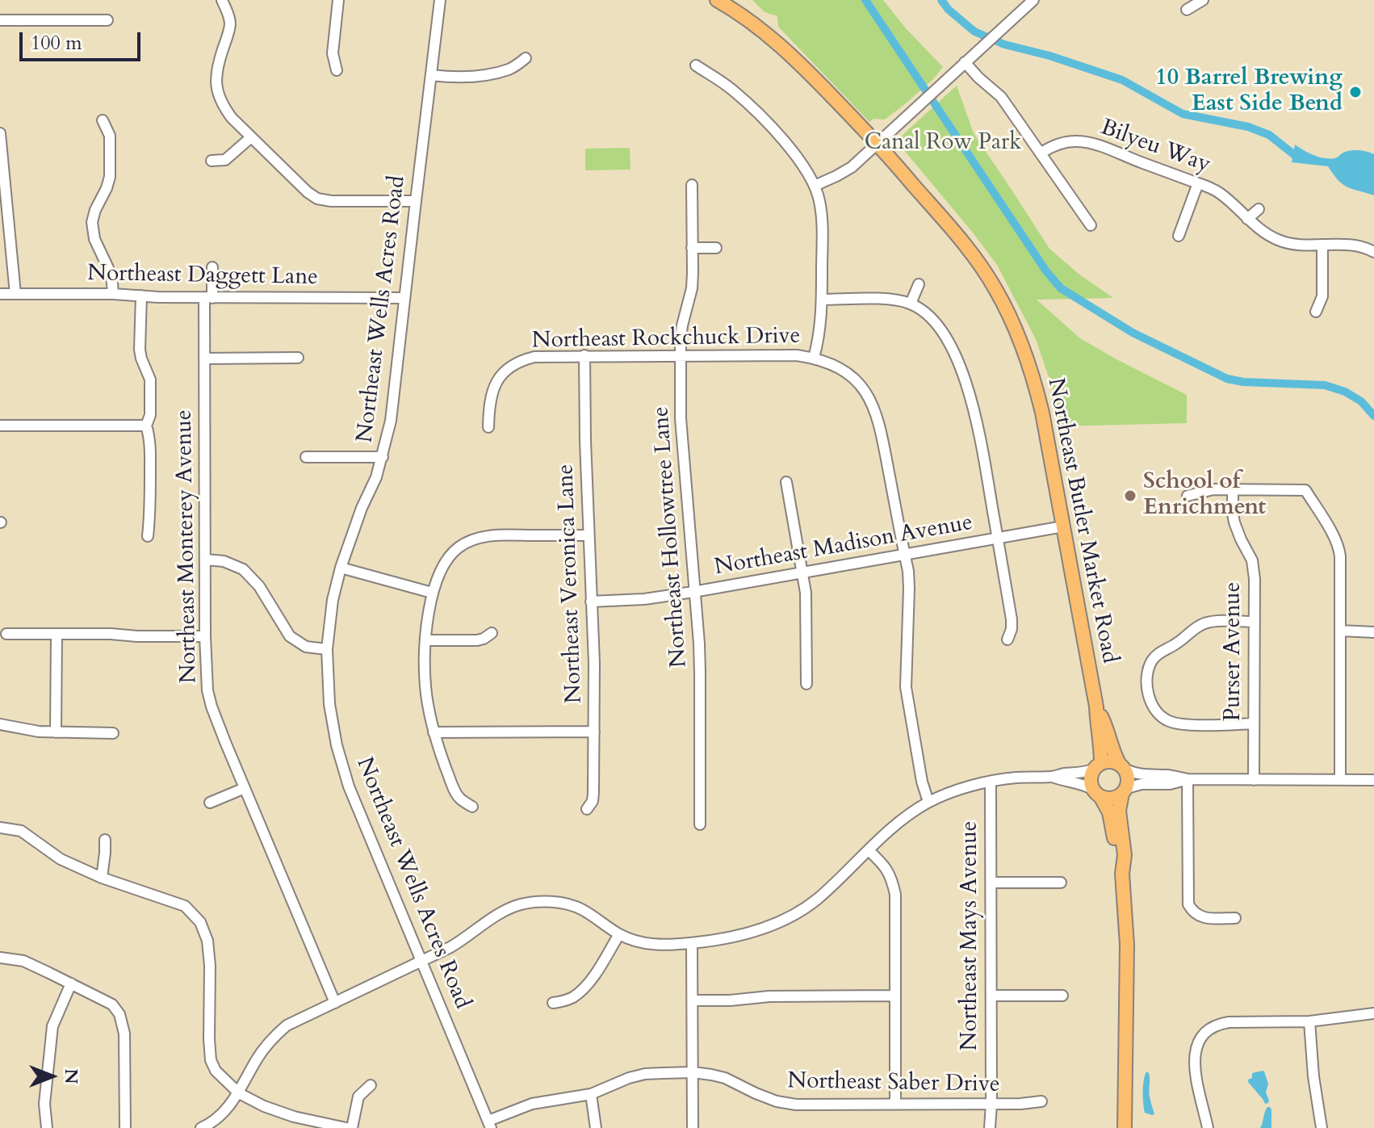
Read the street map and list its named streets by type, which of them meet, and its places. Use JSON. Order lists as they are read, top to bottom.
{
  "streets": {
    "main road": ["Northeast Butler Market Road"],
    "street": [
      "Bilyeu Way",
      "Northeast Daggett Lane",
      "Northeast Wells Acres Road",
      "Northeast Rockchuck Drive",
      "Northeast Hollowtree Lane",
      "Northeast Madison Avenue",
      "Northeast Monterey Avenue",
      "Northeast Veronica Lane",
      "Purser Avenue",
      "Northeast Mays Avenue",
      "Northeast Saber Drive"
    ]
  },
  "crossings": [
    ["Northeast Daggett Lane", "Northeast Wells Acres Road"],
    ["Northeast Daggett Lane", "Northeast Monterey Avenue"],
    ["Northeast Wells Acres Road", "Northeast Saber Drive"],
    ["Northeast Rockchuck Drive", "Northeast Hollowtree Lane"],
    ["Northeast Rockchuck Drive", "Northeast Madison Avenue"],
    ["Northeast Rockchuck Drive", "Northeast Veronica Lane"],
    ["Northeast Butler Market Road", "Northeast Madison Avenue"],
    ["Northeast Hollowtree Lane", "Northeast Madison Avenue"],
    ["Northeast Madison Avenue", "Northeast Veronica Lane"],
    ["Northeast Mays Avenue", "Northeast Saber Drive"]
  ],
  "parks": ["Canal Row Park"],
  "places": ["10 Barrel Brewing East Side Bend", "School of Enrichment"],
  "scale_bar": "100 m",
  "north": "right"
}
